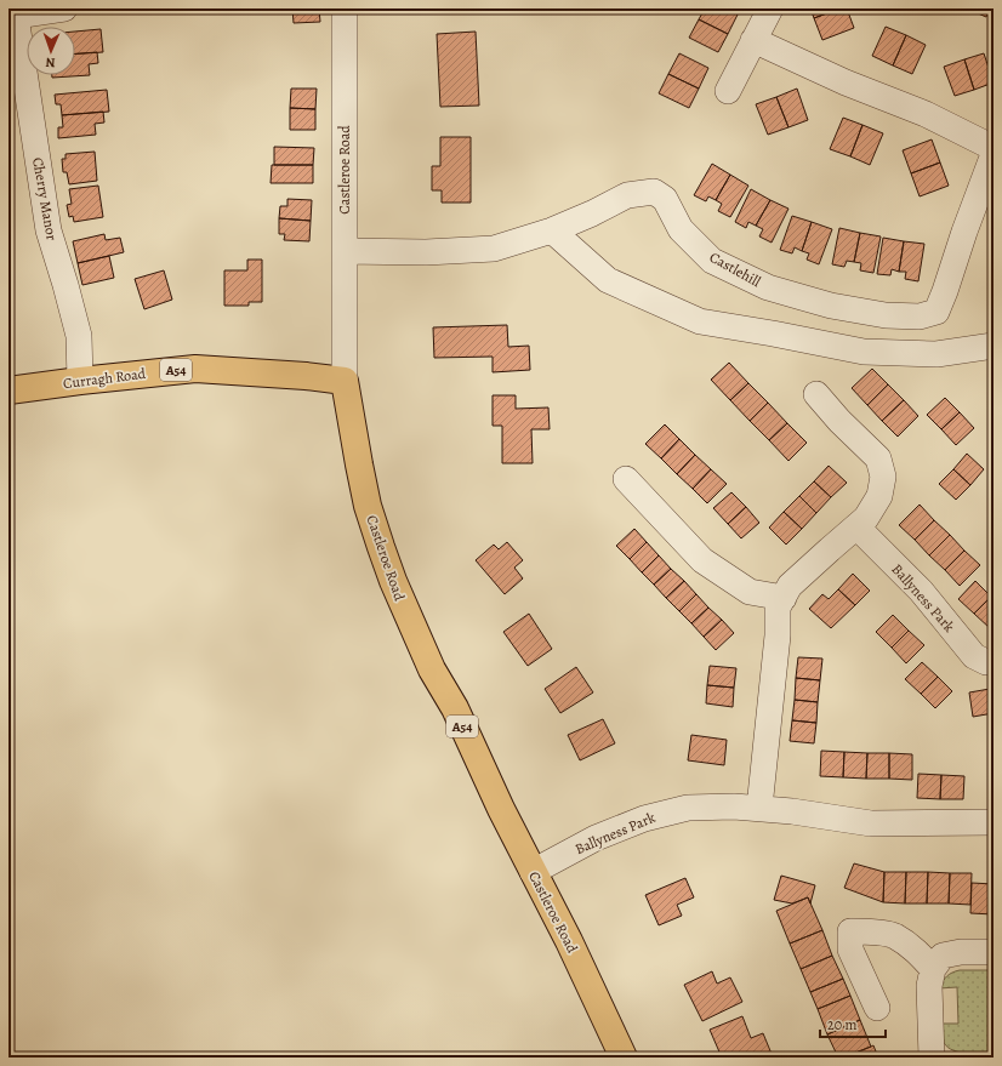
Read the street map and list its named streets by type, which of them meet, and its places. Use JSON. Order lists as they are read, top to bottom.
{
  "streets": {
    "main road": ["Castleroe Road", "A54", "Curragh Road"],
    "street": ["Cherry Manor", "Castlehill", "Ballyness Park"]
  },
  "crossings": [
    ["Castleroe Road", "Castlehill"],
    ["Castleroe Road", "Curragh Road"],
    ["Castleroe Road", "Ballyness Park"],
    ["Cherry Manor", "Curragh Road"]
  ],
  "scale_bar": "20 m",
  "north": "bottom"
}
